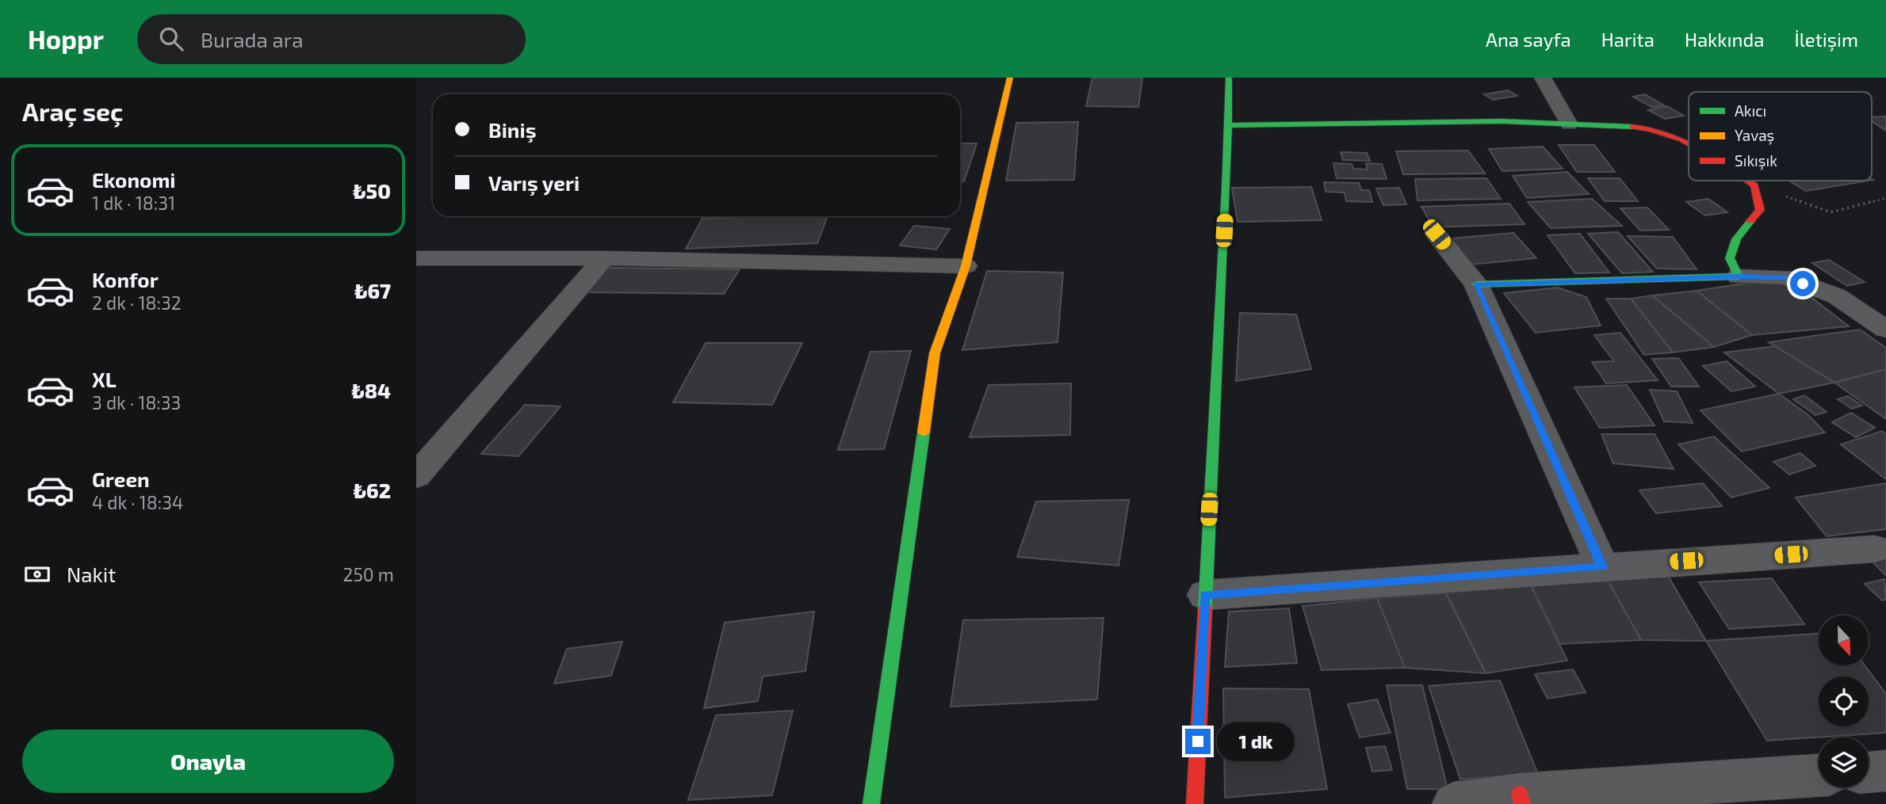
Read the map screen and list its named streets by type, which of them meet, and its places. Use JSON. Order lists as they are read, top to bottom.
{
  "legend": ["Akıcı", "Yavaş", "Sıkışık"],
  "north": "bottom",
  "page": {
    "header": "Hoppr",
    "search": "Burada ara",
    "nav": [
      "Ana sayfa",
      "Harita",
      "Hakkında",
      "İletişim"
    ],
    "heading": "Araç seç",
    "banner": ["Biniş", "Varış yeri"],
    "list": [
      {
        "name": "Ekonomi",
        "note": "1 dk · 18:31",
        "value": "₺50"
      },
      {
        "name": "Konfor",
        "note": "2 dk · 18:32",
        "value": "₺67"
      },
      {
        "name": "XL",
        "note": "3 dk · 18:33",
        "value": "₺84"
      },
      {
        "name": "Green",
        "note": "4 dk · 18:34",
        "value": "₺62"
      }
    ],
    "pay": ["Nakit", "250 m"],
    "buttons": "Onayla",
    "bubble": "1 dk"
  }
}
